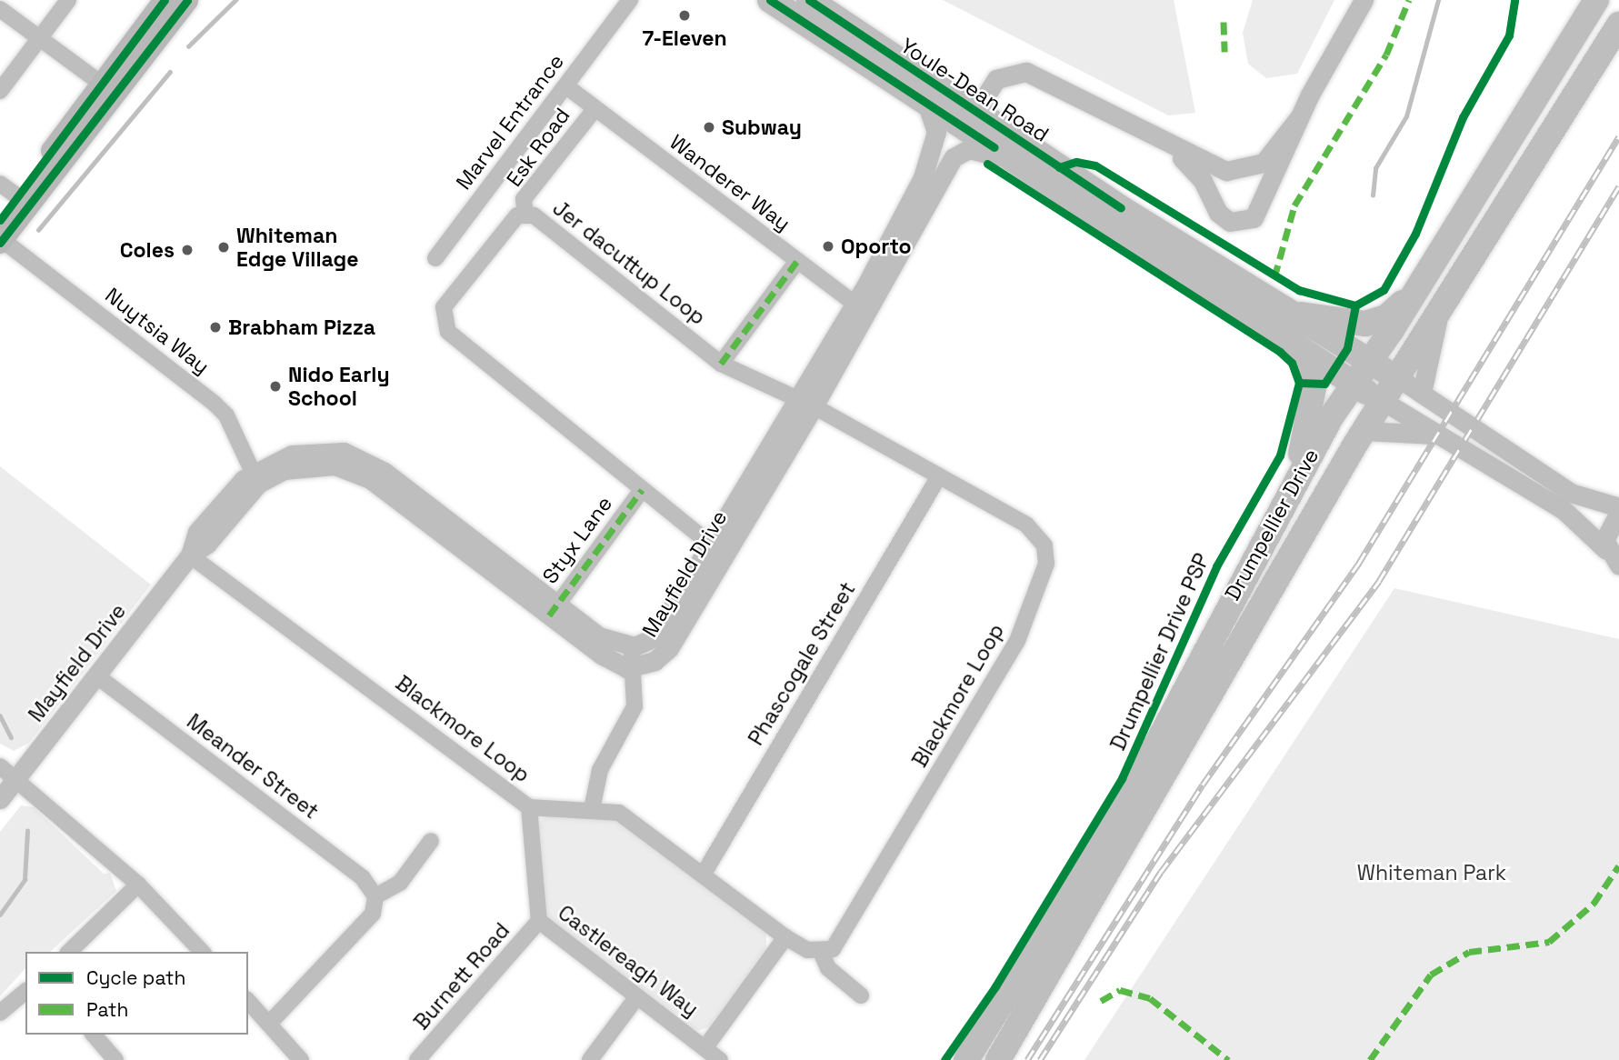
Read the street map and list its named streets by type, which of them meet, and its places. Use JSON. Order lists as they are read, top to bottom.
{
  "streets": {
    "main road": ["Youle-Dean Road", "Drumpellier Drive"],
    "street": [
      "Marvel Entrance",
      "Esk Road",
      "Wanderer Way",
      "Jer dacuttup Loop",
      "Nuytsia Way",
      "Styx Lane",
      "Mayfield Drive",
      "Phascogale Street",
      "Blackmore Loop",
      "Meander Street",
      "Castlereagh Way",
      "Burnett Road"
    ],
    "cycle path": ["Drumpellier Drive PSP"]
  },
  "crossings": [
    ["Youle-Dean Road", "Drumpellier Drive"],
    ["Youle-Dean Road", "Mayfield Drive"],
    ["Marvel Entrance", "Wanderer Way"],
    ["Esk Road", "Wanderer Way"],
    ["Esk Road", "Jer dacuttup Loop"],
    ["Wanderer Way", "Mayfield Drive"],
    ["Jer dacuttup Loop", "Styx Lane"],
    ["Jer dacuttup Loop", "Mayfield Drive"],
    ["Jer dacuttup Loop", "Blackmore Loop"],
    ["Nuytsia Way", "Mayfield Drive"],
    ["Styx Lane", "Mayfield Drive"],
    ["Mayfield Drive", "Blackmore Loop"],
    ["Mayfield Drive", "Meander Street"],
    ["Phascogale Street", "Blackmore Loop"],
    ["Blackmore Loop", "Castlereagh Way"],
    ["Castlereagh Way", "Burnett Road"]
  ],
  "parks": ["Whiteman Park"],
  "places": [
    "7-Eleven",
    "Subway",
    "Oporto",
    "Whiteman Edge Village",
    "Coles",
    "Brabham Pizza",
    "Nido Early School"
  ],
  "legend": ["Cycle path", "Path"]
}
